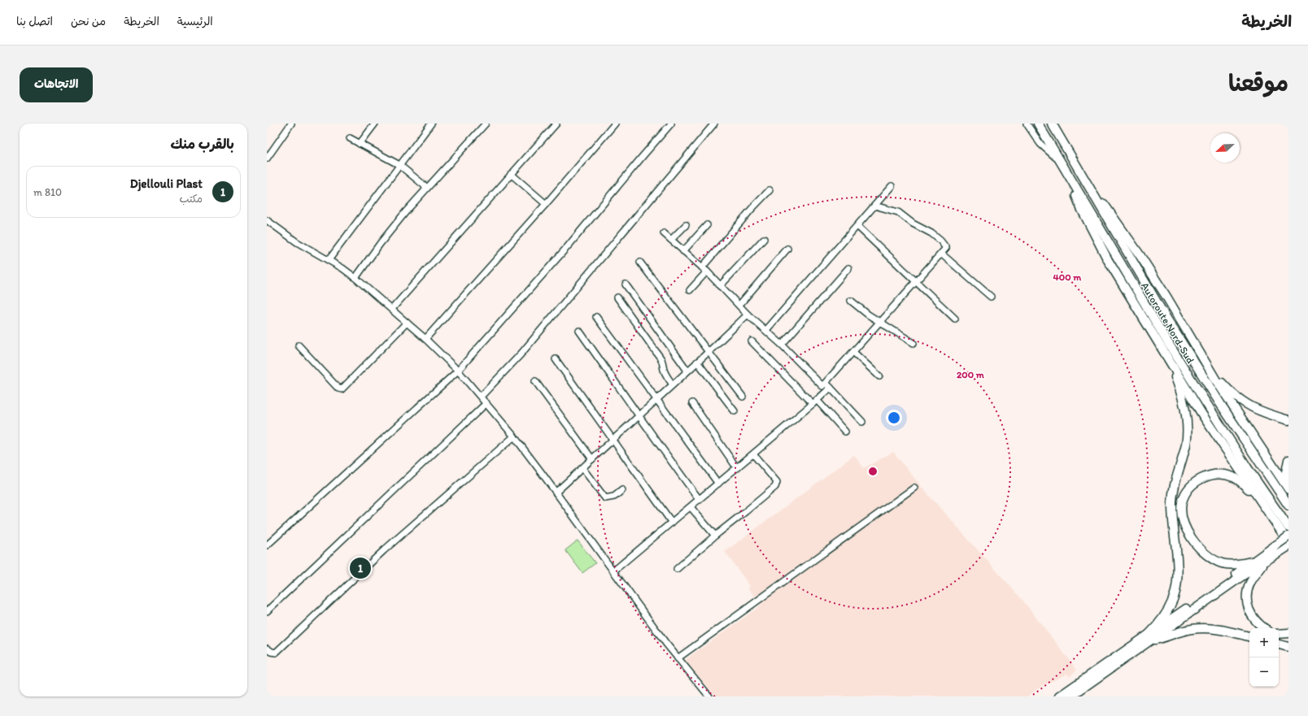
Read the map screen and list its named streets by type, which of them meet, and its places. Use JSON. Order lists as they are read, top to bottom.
{
  "streets": {
    "highway": ["Autoroute Nord-Sud"]
  },
  "north": "bottom left",
  "page": {
    "header": "الخريطة",
    "nav": [
      "الرئيسية",
      "الخريطة",
      "من نحن",
      "اتصل بنا"
    ],
    "title": "موقعنا",
    "buttons": "الاتجاهات",
    "heading": "بالقرب منك",
    "list": [
      {
        "mark": "1",
        "name": "Djellouli Plast",
        "note": "مكتب",
        "value": "810 m"
      }
    ],
    "pins": "1",
    "map_buttons": ["+", "−"]
  },
  "rings": ["400 m", "200 m"]
}
